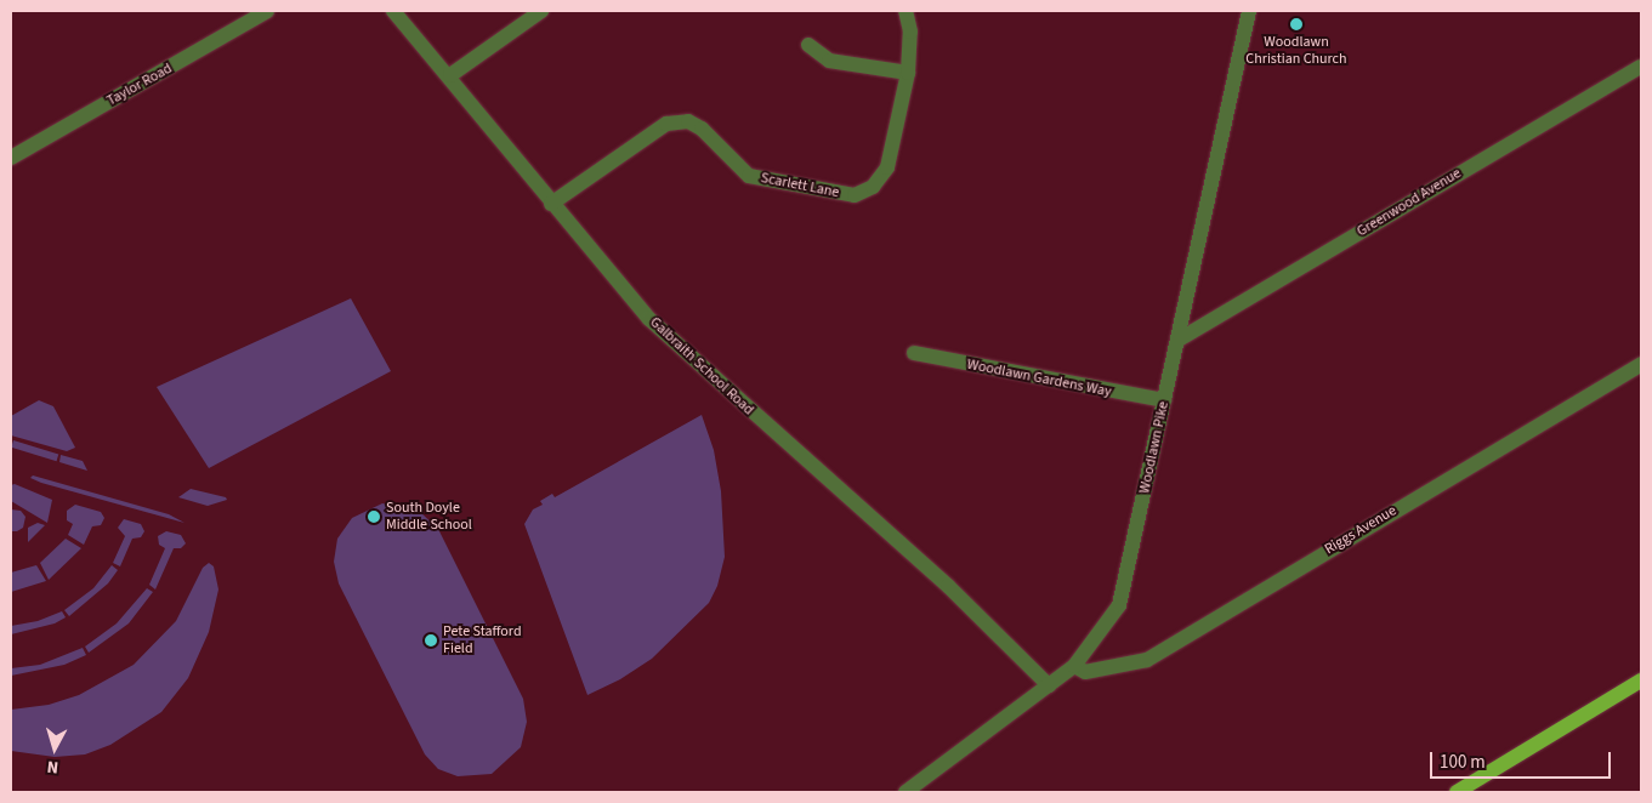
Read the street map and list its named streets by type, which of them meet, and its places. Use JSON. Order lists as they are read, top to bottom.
{
  "streets": {
    "street": [
      "Taylor Road",
      "Scarlett Lane",
      "Greenwood Avenue",
      "Galbraith School Road",
      "Woodlawn Gardens Way",
      "Woodlawn Pike",
      "Riggs Avenue"
    ]
  },
  "crossings": [
    ["Scarlett Lane", "Galbraith School Road"],
    ["Greenwood Avenue", "Woodlawn Pike"],
    ["Galbraith School Road", "Woodlawn Pike"],
    ["Woodlawn Gardens Way", "Woodlawn Pike"],
    ["Woodlawn Pike", "Riggs Avenue"]
  ],
  "places": ["Woodlawn Christian Church", "South Doyle Middle School", "Pete Stafford Field"],
  "scale_bar": "100 m",
  "north": "bottom"
}
